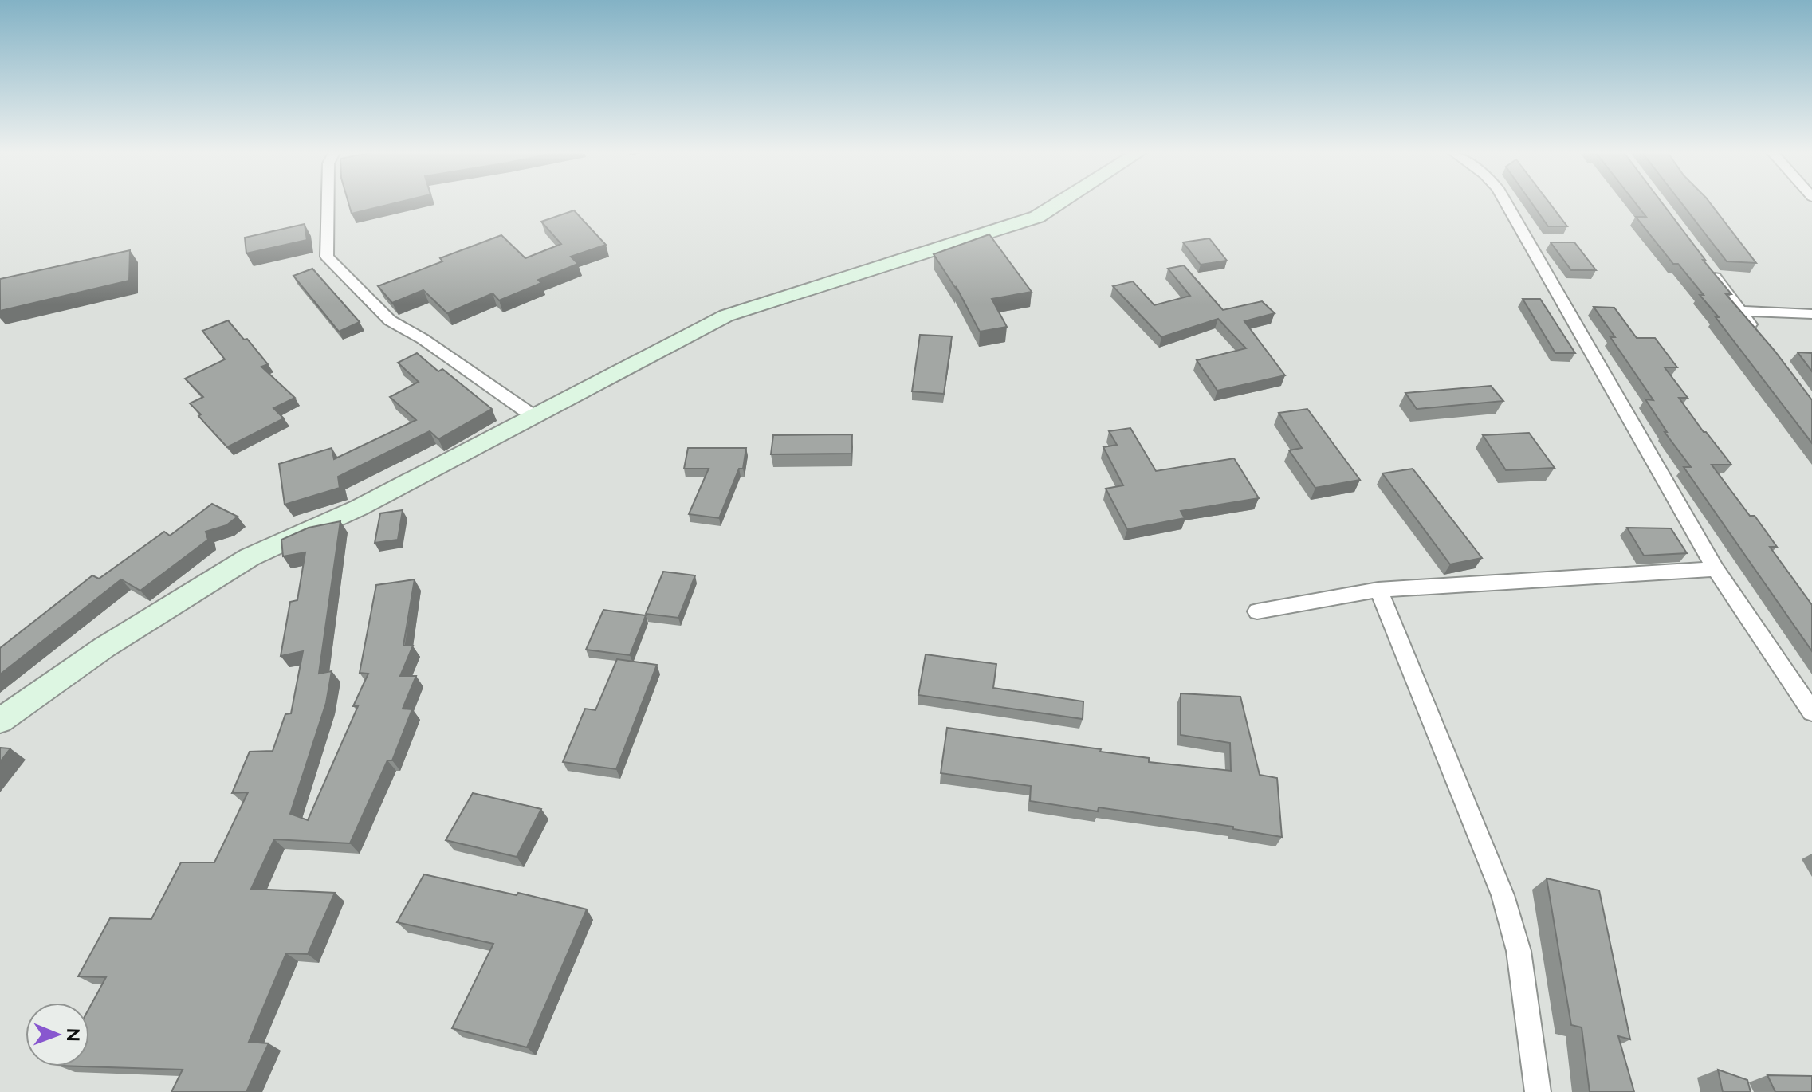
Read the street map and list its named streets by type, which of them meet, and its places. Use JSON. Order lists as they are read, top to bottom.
{
  "north": "right"
}
